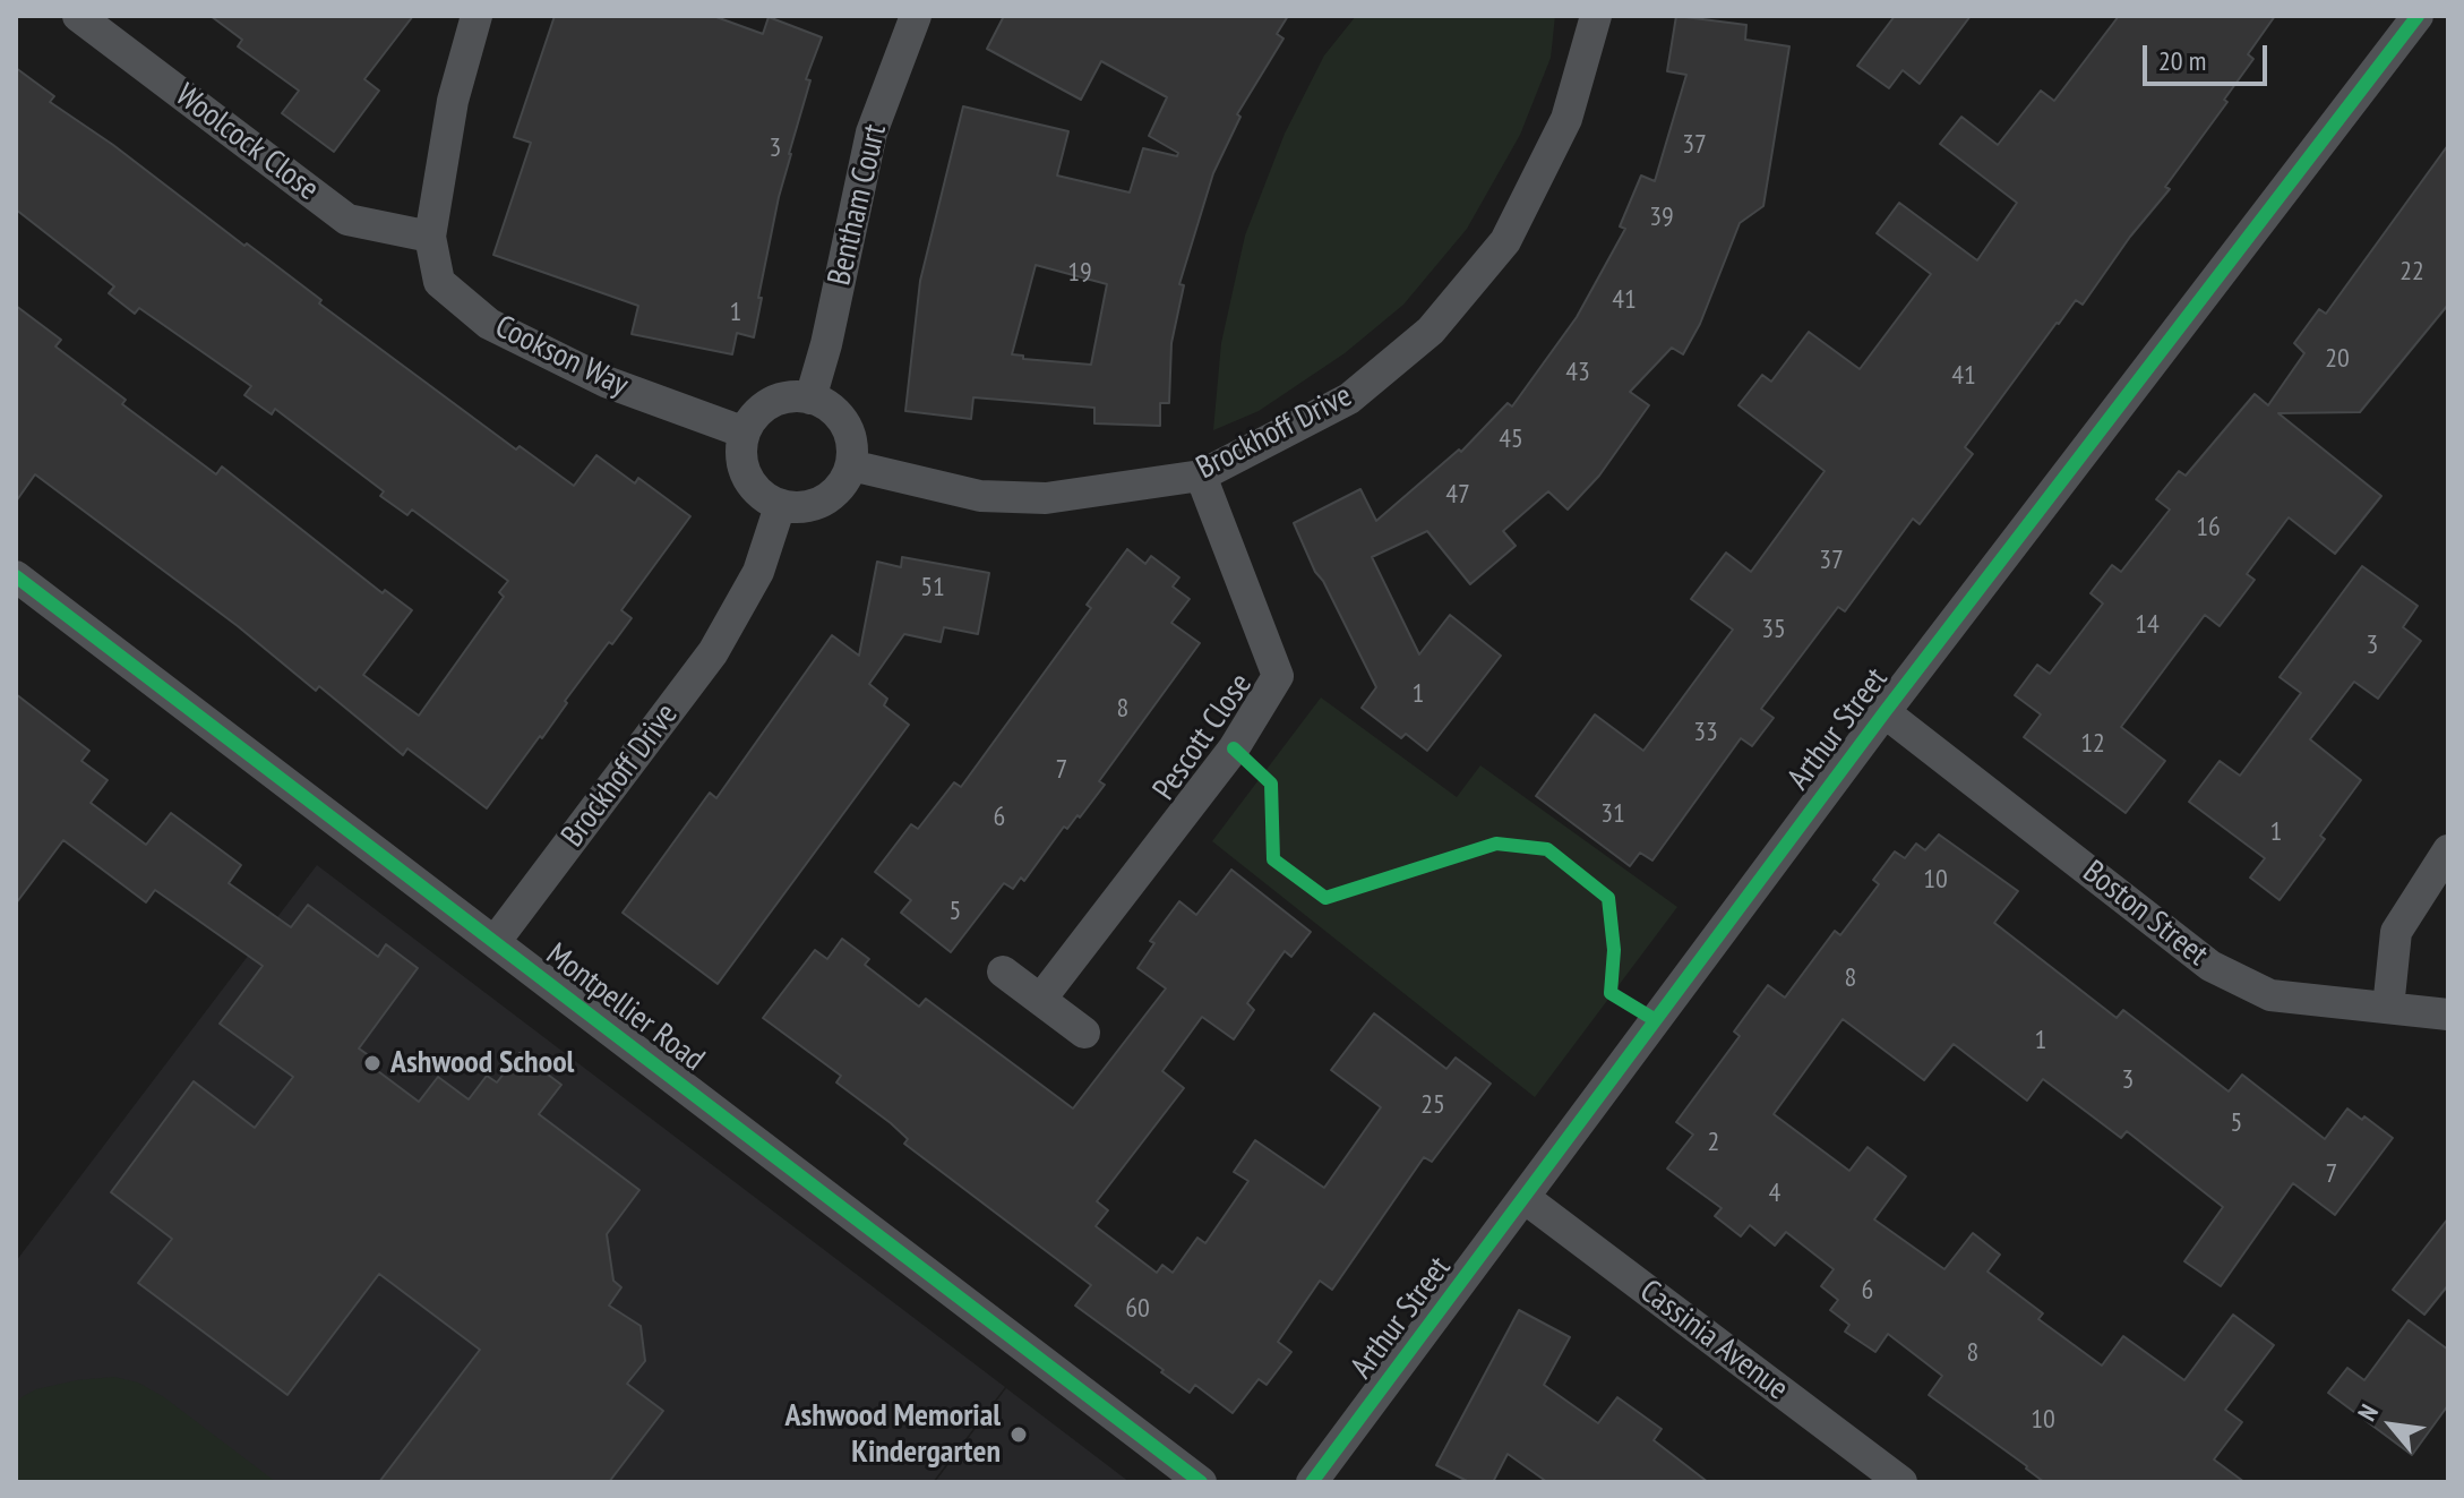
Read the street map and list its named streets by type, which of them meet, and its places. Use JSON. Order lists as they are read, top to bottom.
{
  "streets": {
    "street": [
      "Woolcock Close",
      "Bentham Court",
      "Cookson Way",
      "Brockhoff Drive",
      "Arthur Street",
      "Pescott Close",
      "Boston Street",
      "Montpellier Road",
      "Cassinia Avenue"
    ]
  },
  "crossings": [
    ["Woolcock Close", "Cookson Way"],
    ["Bentham Court", "Cookson Way"],
    ["Bentham Court", "Brockhoff Drive"],
    ["Cookson Way", "Brockhoff Drive"],
    ["Brockhoff Drive", "Pescott Close"],
    ["Brockhoff Drive", "Montpellier Road"],
    ["Arthur Street", "Boston Street"],
    ["Arthur Street", "Cassinia Avenue"]
  ],
  "places": ["Ashwood School", "Ashwood Memorial Kindergarten"],
  "house_numbers": [
    "37",
    "3",
    "39",
    "22",
    "19",
    "41",
    "1",
    "20",
    "43",
    "41",
    "45",
    "47",
    "16",
    "37",
    "51",
    "14",
    "35",
    "3",
    "1",
    "8",
    "33",
    "12",
    "7",
    "31",
    "6",
    "1",
    "10",
    "5",
    "8",
    "1",
    "3",
    "25",
    "5",
    "2",
    "7",
    "4",
    "6",
    "60",
    "8",
    "10"
  ],
  "scale_bar": "20 m",
  "north": "top left"
}
